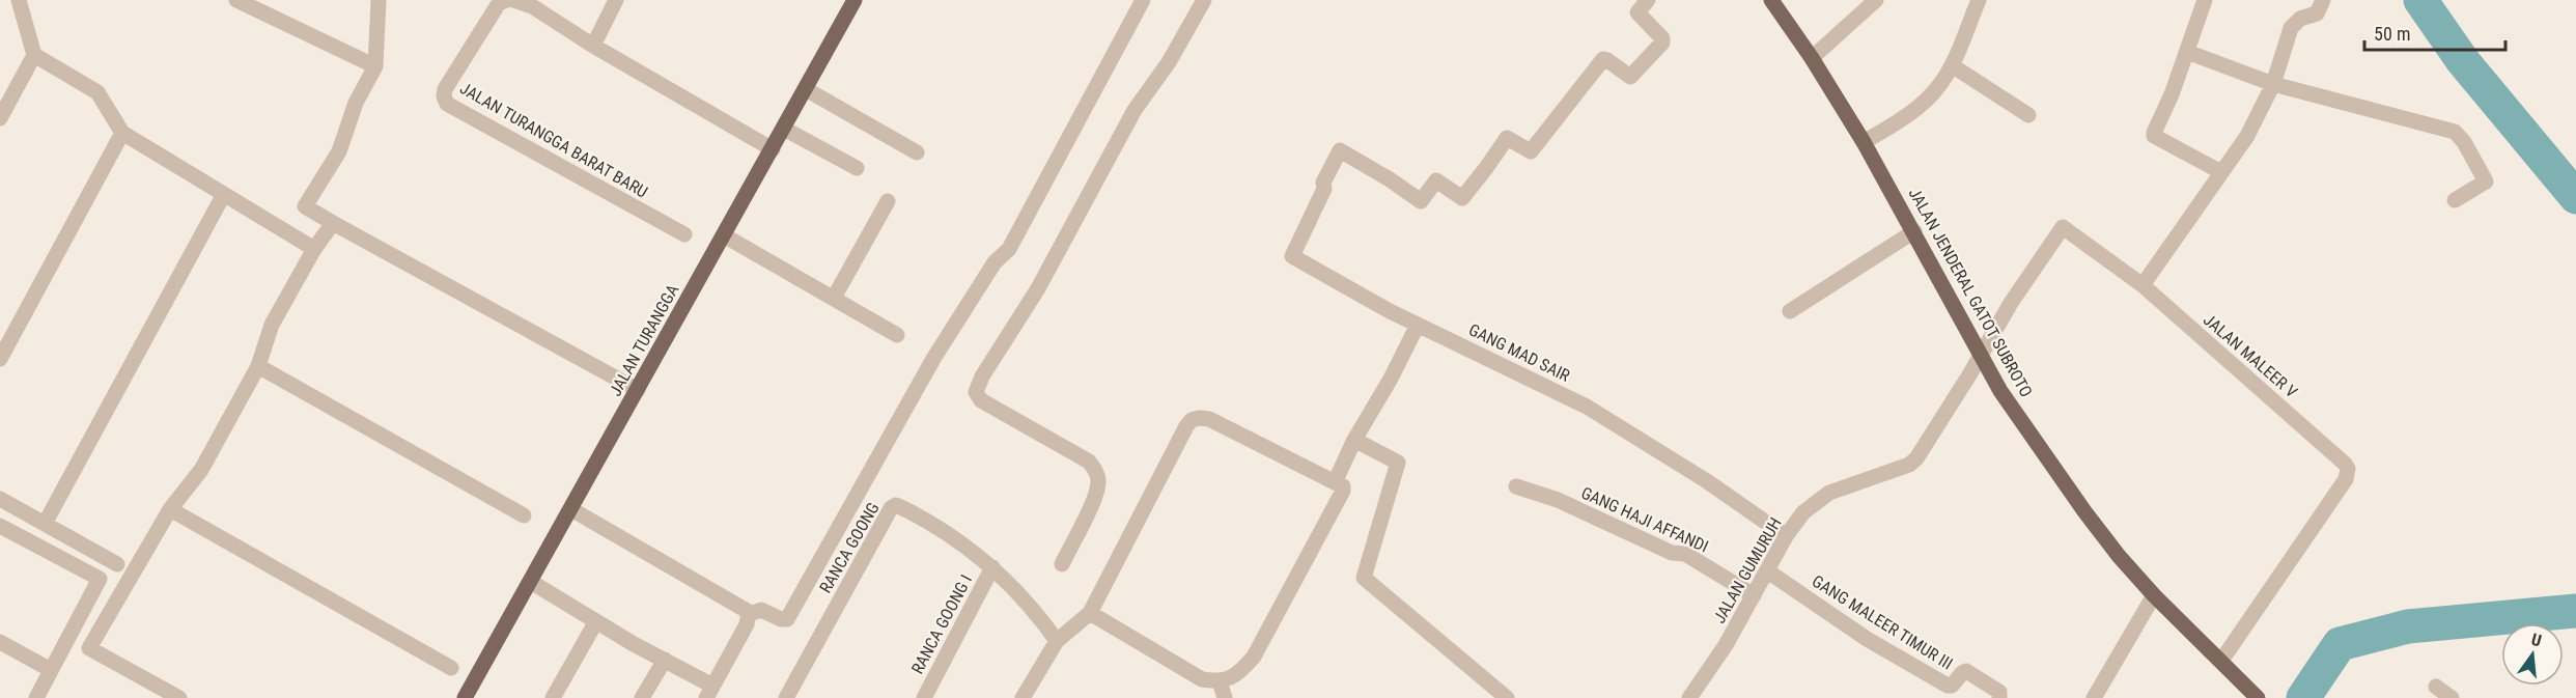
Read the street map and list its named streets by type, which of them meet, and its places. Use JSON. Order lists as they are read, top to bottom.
{
  "streets": {
    "main road": ["JALAN JENDERAL GATOT SUBROTO", "JALAN TURANGGA"],
    "street": [
      "JALAN TURANGGA BARAT BARU",
      "GANG MAD SAIR",
      "JALAN MALEER V",
      "GANG HAJI AFFANDI",
      "RANCA GOONG",
      "JALAN GUMURUH",
      "GANG MALEER TIMUR III",
      "RANCA GOONG I"
    ]
  },
  "crossings": [
    ["JALAN JENDERAL GATOT SUBROTO", "JALAN MALEER V"],
    ["JALAN JENDERAL GATOT SUBROTO", "JALAN GUMURUH"],
    ["GANG MAD SAIR", "JALAN GUMURUH"],
    ["JALAN MALEER V", "JALAN GUMURUH"],
    ["GANG HAJI AFFANDI", "JALAN GUMURUH"],
    ["RANCA GOONG", "RANCA GOONG I"],
    ["JALAN GUMURUH", "GANG MALEER TIMUR III"]
  ],
  "scale_bar": "50 m",
  "north": "top"
}
